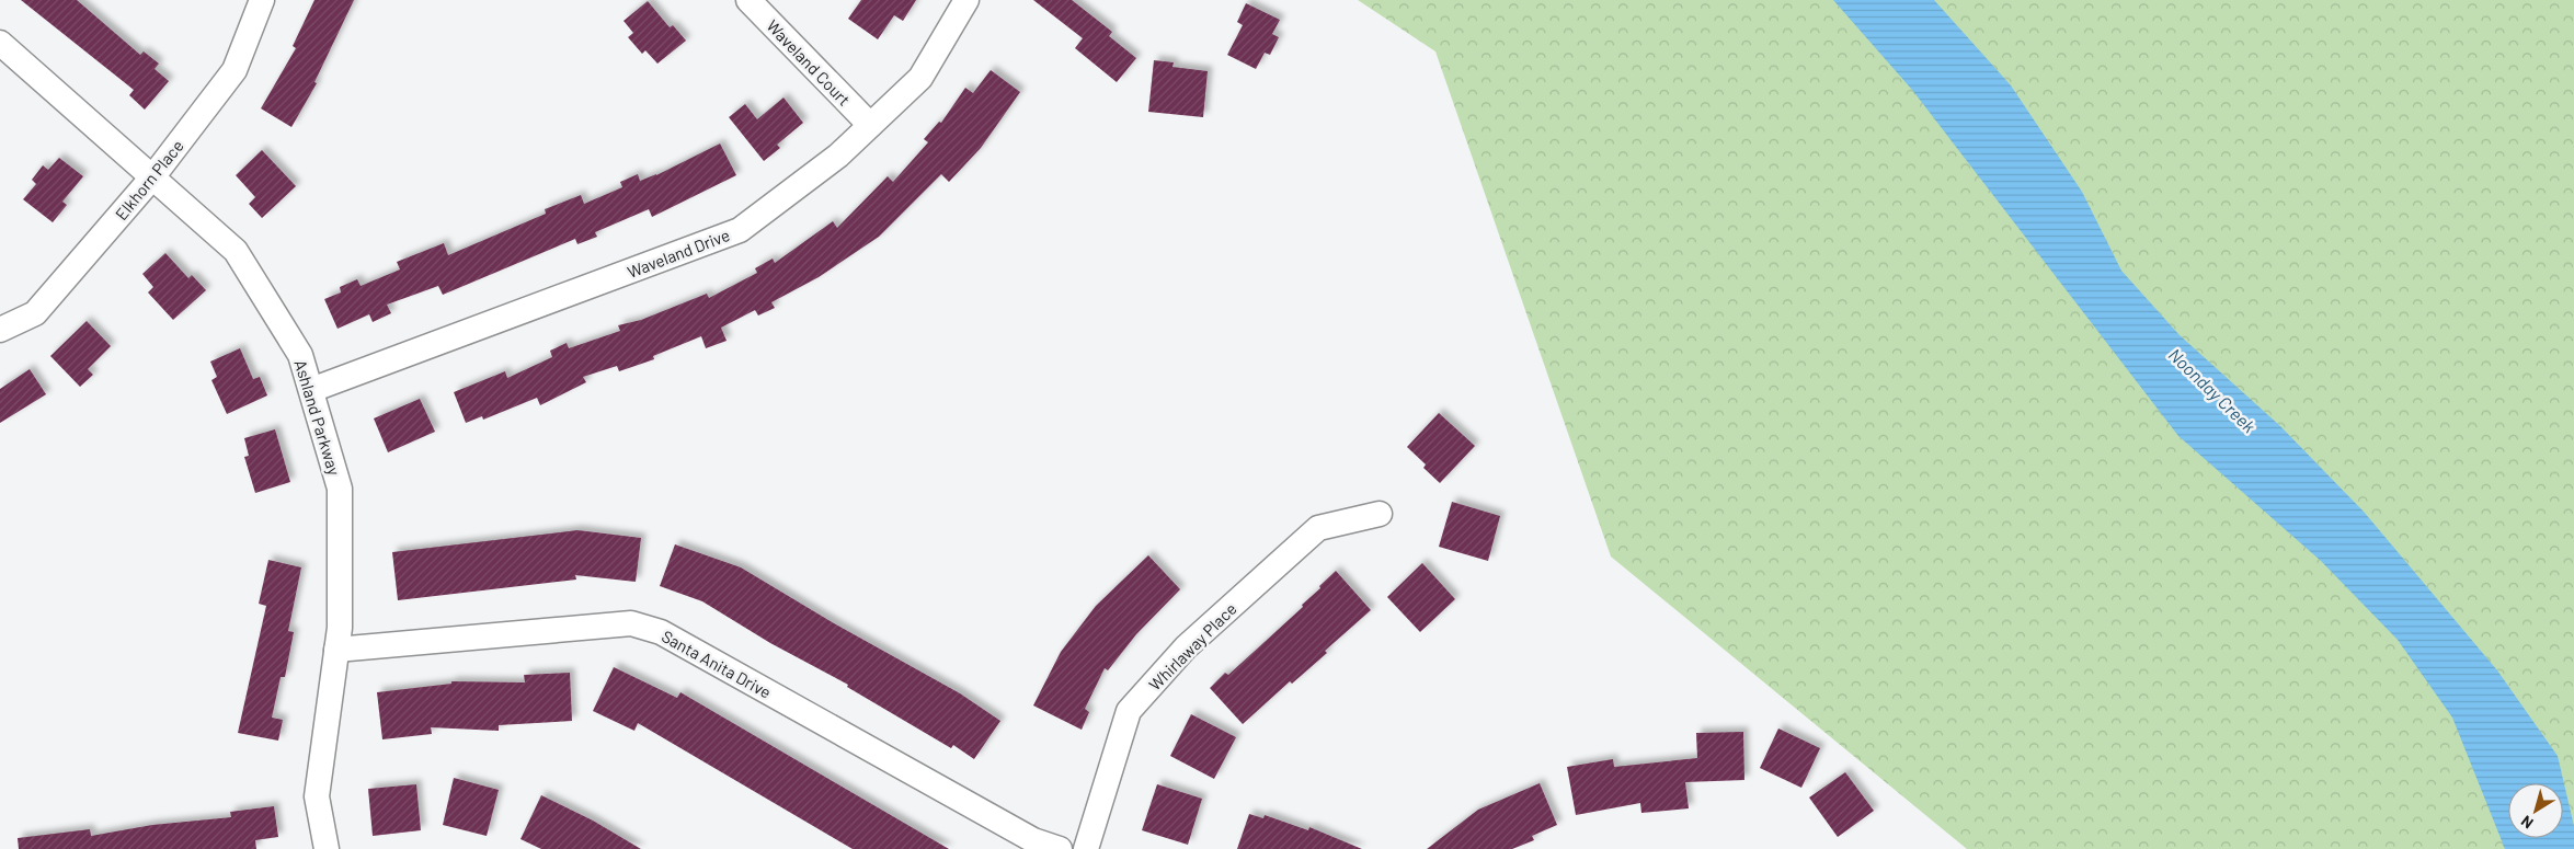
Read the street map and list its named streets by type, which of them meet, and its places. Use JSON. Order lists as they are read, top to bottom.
{
  "streets": {
    "street": [
      "Waveland Court",
      "Elkhorn Place",
      "Waveland Drive",
      "Ashland Parkway",
      "Whirlaway Place",
      "Santa Anita Drive"
    ]
  },
  "crossings": [
    ["Waveland Court", "Waveland Drive"],
    ["Elkhorn Place", "Ashland Parkway"],
    ["Waveland Drive", "Ashland Parkway"],
    ["Ashland Parkway", "Santa Anita Drive"]
  ],
  "water": ["Noonday Creek"],
  "north": "bottom left"
}
